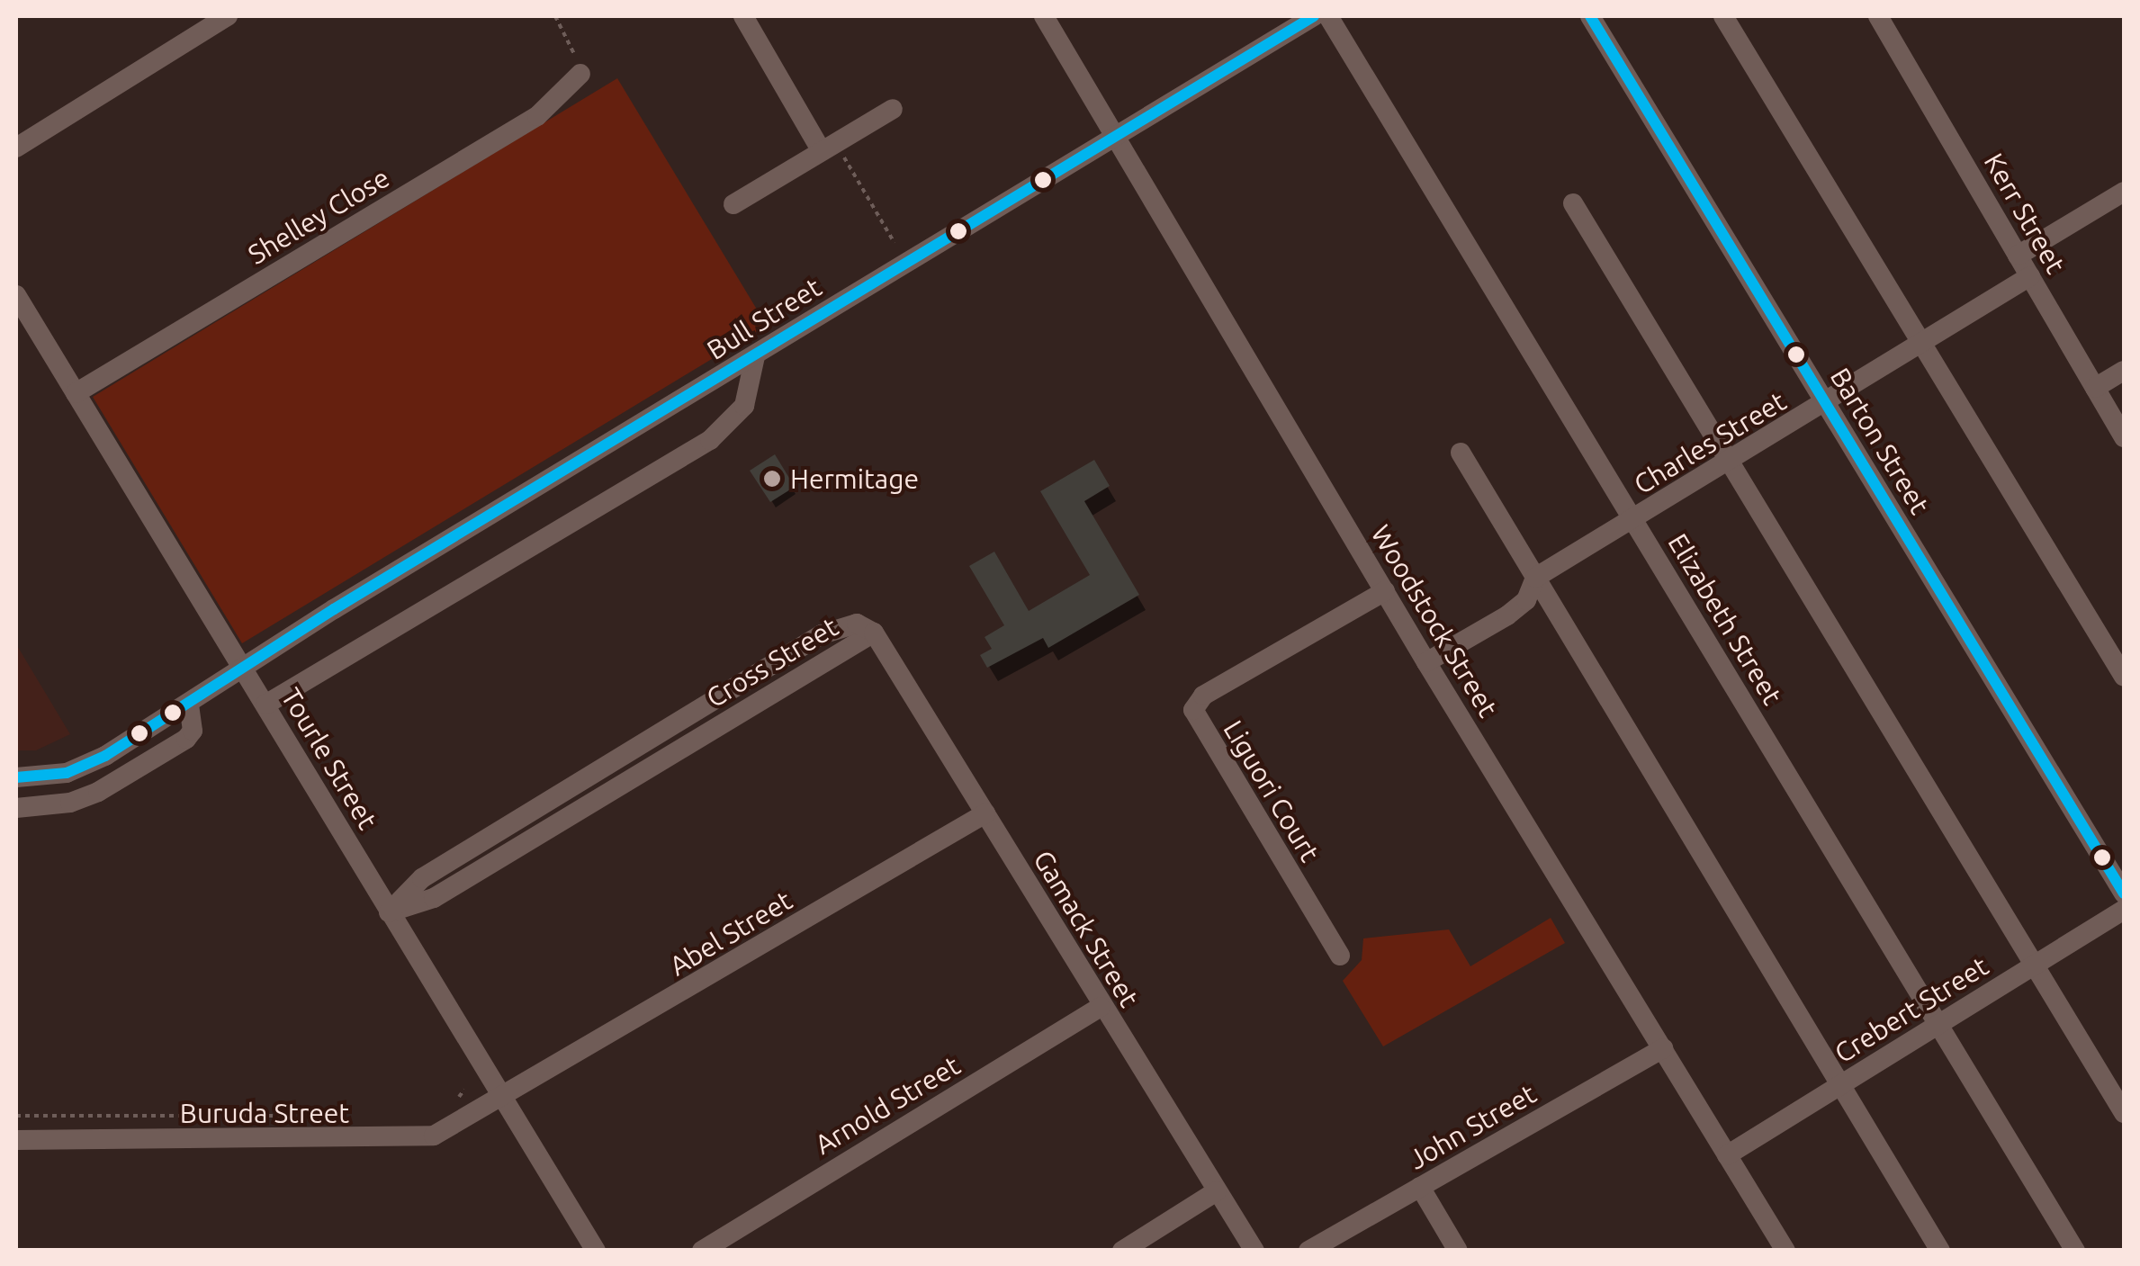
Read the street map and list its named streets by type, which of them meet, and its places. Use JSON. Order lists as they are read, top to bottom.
{
  "streets": {
    "street": [
      "Kerr Street",
      "Shelley Close",
      "Bull Street",
      "Barton Street",
      "Charles Street",
      "Elizabeth Street",
      "Woodstock Street",
      "Cross Street",
      "Tourle Street",
      "Liguori Court",
      "Gamack Street",
      "Abel Street",
      "Crebert Street",
      "Arnold Street",
      "Buruda Street",
      "John Street"
    ]
  },
  "crossings": [
    ["Kerr Street", "Charles Street"],
    ["Shelley Close", "Tourle Street"],
    ["Bull Street", "Woodstock Street"],
    ["Bull Street", "Tourle Street"],
    ["Barton Street", "Charles Street"],
    ["Charles Street", "Elizabeth Street"],
    ["Charles Street", "Woodstock Street"],
    ["Elizabeth Street", "Crebert Street"],
    ["Woodstock Street", "Liguori Court"],
    ["Woodstock Street", "Crebert Street"],
    ["Woodstock Street", "John Street"],
    ["Cross Street", "Tourle Street"],
    ["Cross Street", "Gamack Street"],
    ["Tourle Street", "Abel Street"],
    ["Tourle Street", "Buruda Street"],
    ["Gamack Street", "Abel Street"],
    ["Gamack Street", "Arnold Street"],
    ["Abel Street", "Buruda Street"]
  ],
  "places": ["Hermitage"]
}
